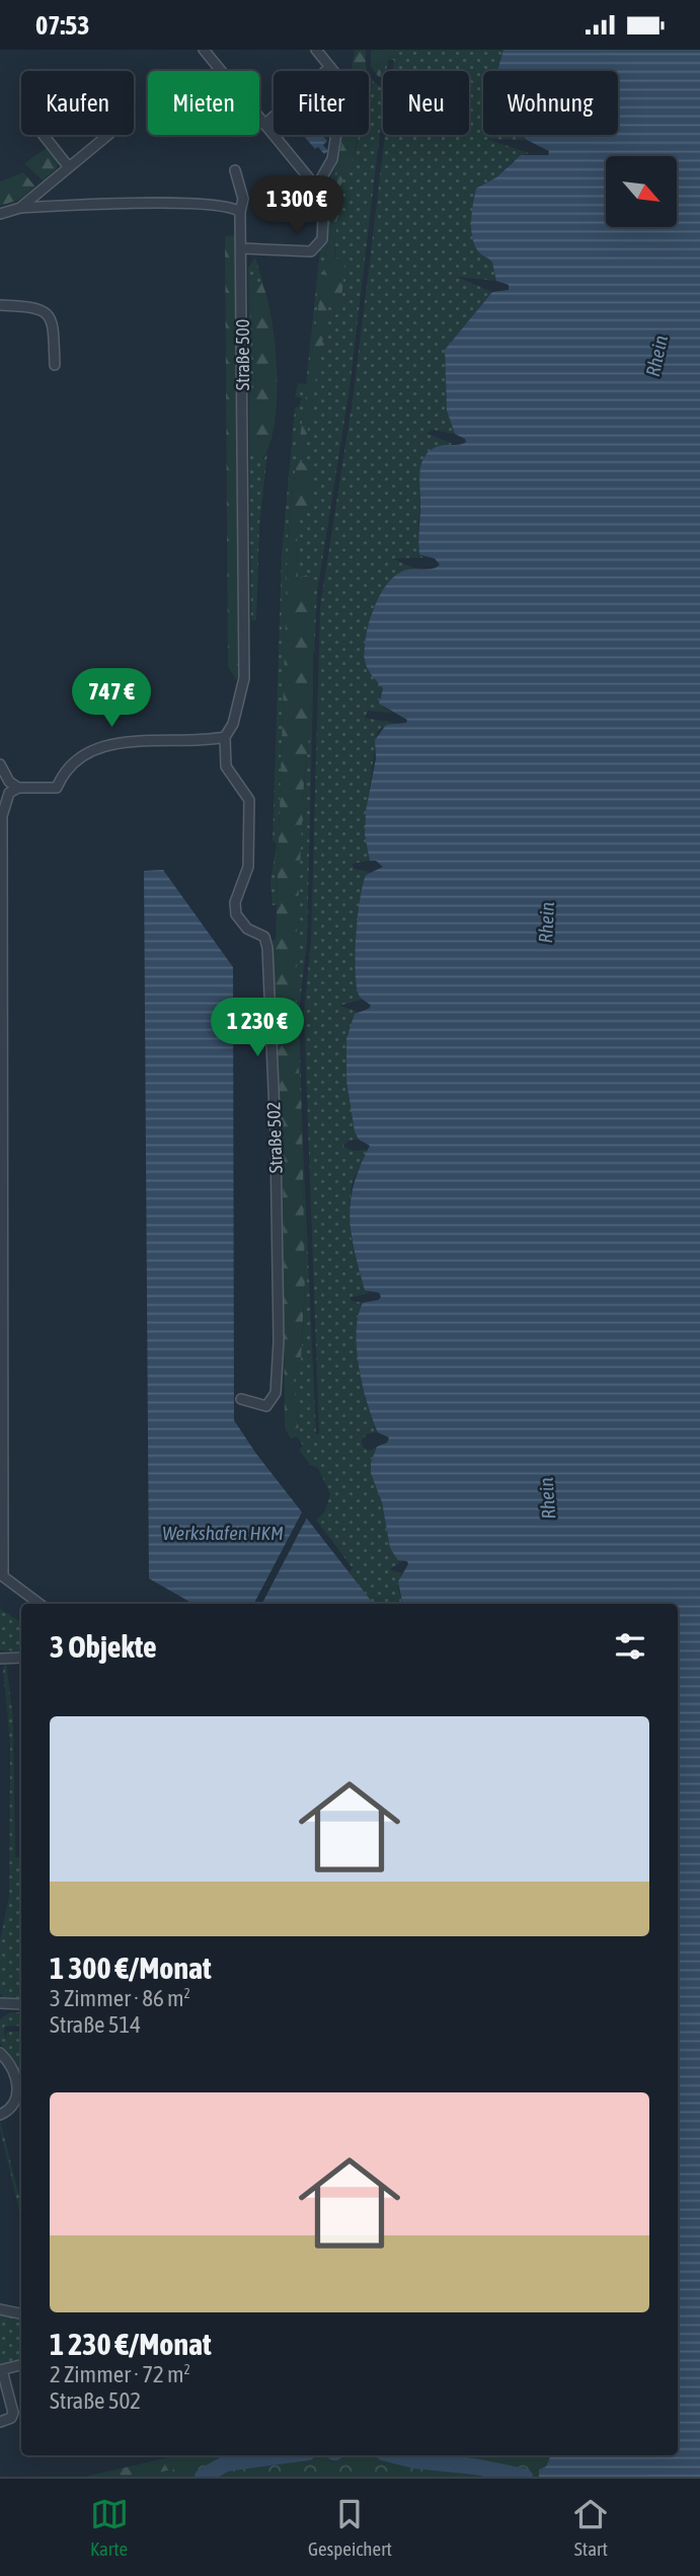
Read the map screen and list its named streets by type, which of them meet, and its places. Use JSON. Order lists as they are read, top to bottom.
{
  "streets": {
    "street": ["Straße 500", "Straße 502"]
  },
  "crossings": [
    ["Straße 500", "Straße 502"]
  ],
  "water": ["Rhein", "Werkshafen HKM"],
  "north": "bottom right",
  "page": {
    "status": "07:53",
    "chip": [
      "Kaufen",
      "Mieten",
      "Filter",
      "Neu",
      "Wohnung"
    ],
    "price": ["1 300 €", "747 €", "1 230 €"],
    "heading": "3 Objekte",
    "list": [
      {
        "name": "1 300 €/Monat",
        "note": "3 Zimmer · 86 m² · Straße 514"
      },
      {
        "name": "1 230 €/Monat",
        "note": "2 Zimmer · 72 m² · Straße 502"
      }
    ],
    "tabs": ["Karte", "Gespeichert", "Start"]
  }
}
